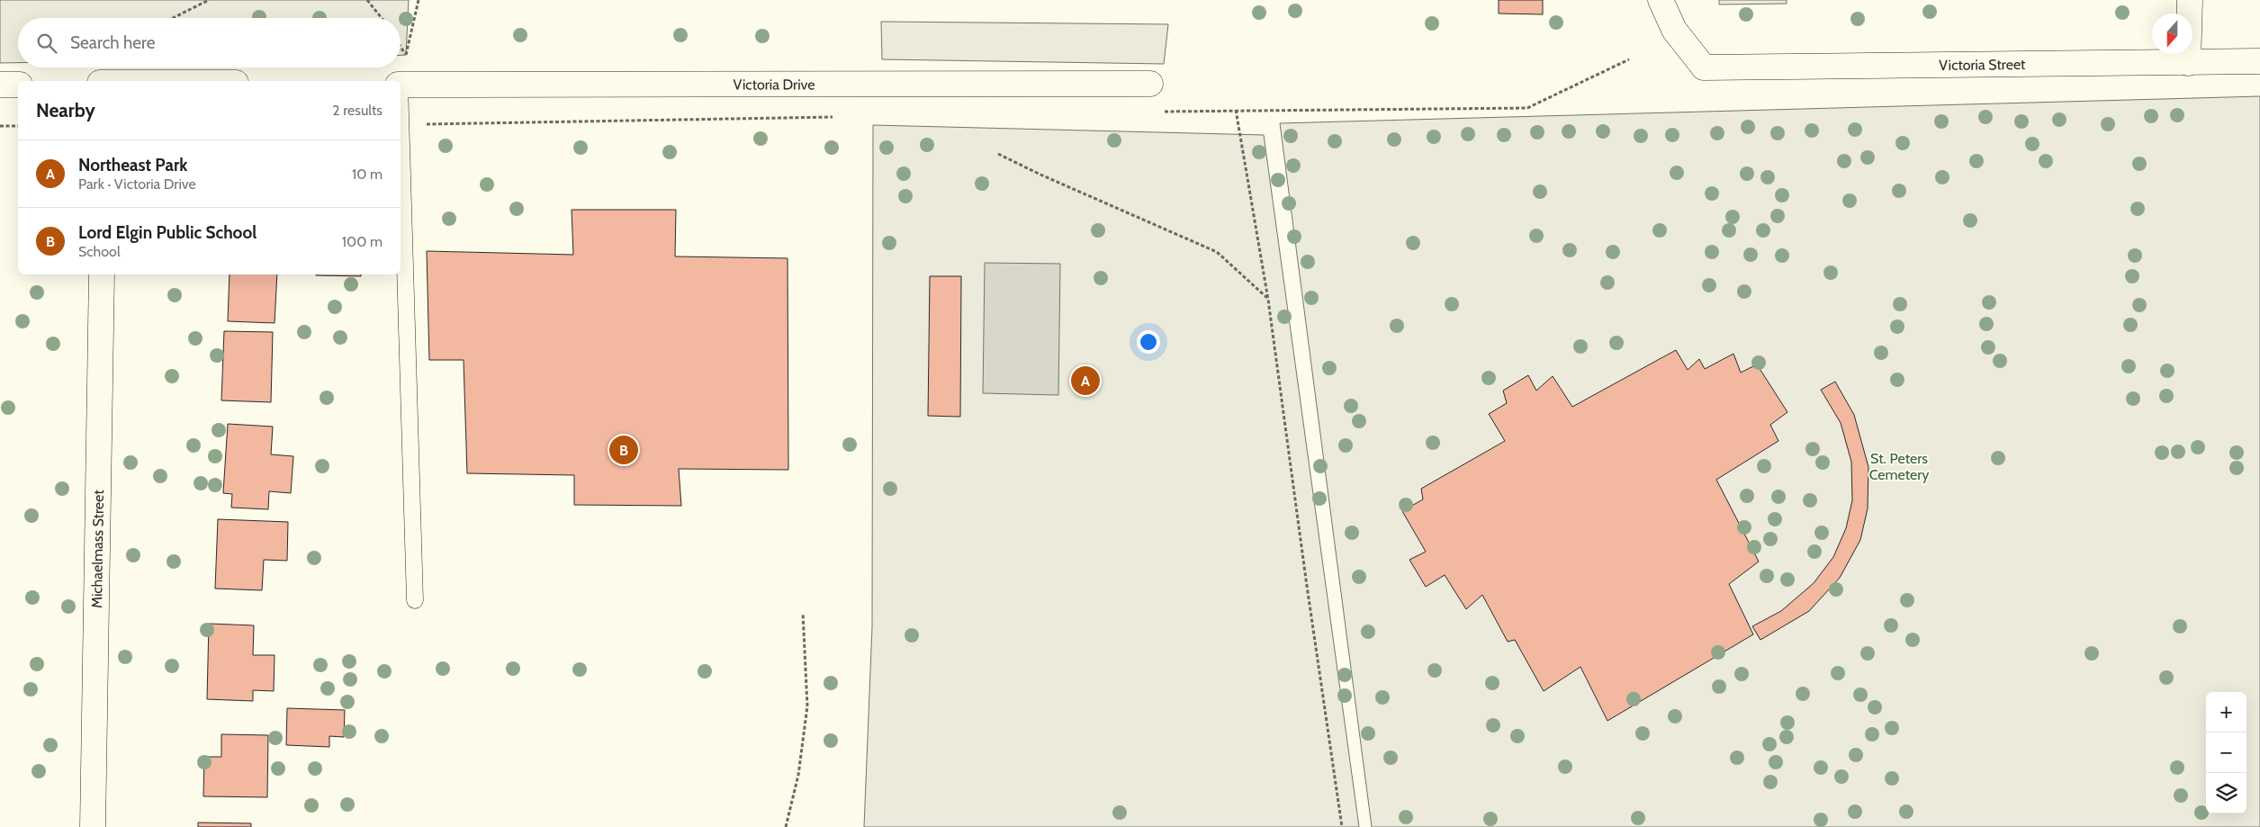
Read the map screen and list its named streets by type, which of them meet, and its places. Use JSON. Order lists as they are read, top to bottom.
{
  "streets": {
    "street": ["Victoria Street", "Victoria Drive", "Michaelmass Street"]
  },
  "parks": ["St. Peters Cemetery"],
  "north": "bottom",
  "page": {
    "search": "Search here",
    "heading": ["Nearby", "2 results"],
    "list": [
      {
        "mark": "A",
        "name": "Northeast Park",
        "note": "Park · Victoria Drive",
        "value": "10 m"
      },
      {
        "mark": "B",
        "name": "Lord Elgin Public School",
        "note": "School",
        "value": "100 m"
      }
    ],
    "pins": ["A", "B"],
    "map_buttons": ["+", "−"]
  }
}
